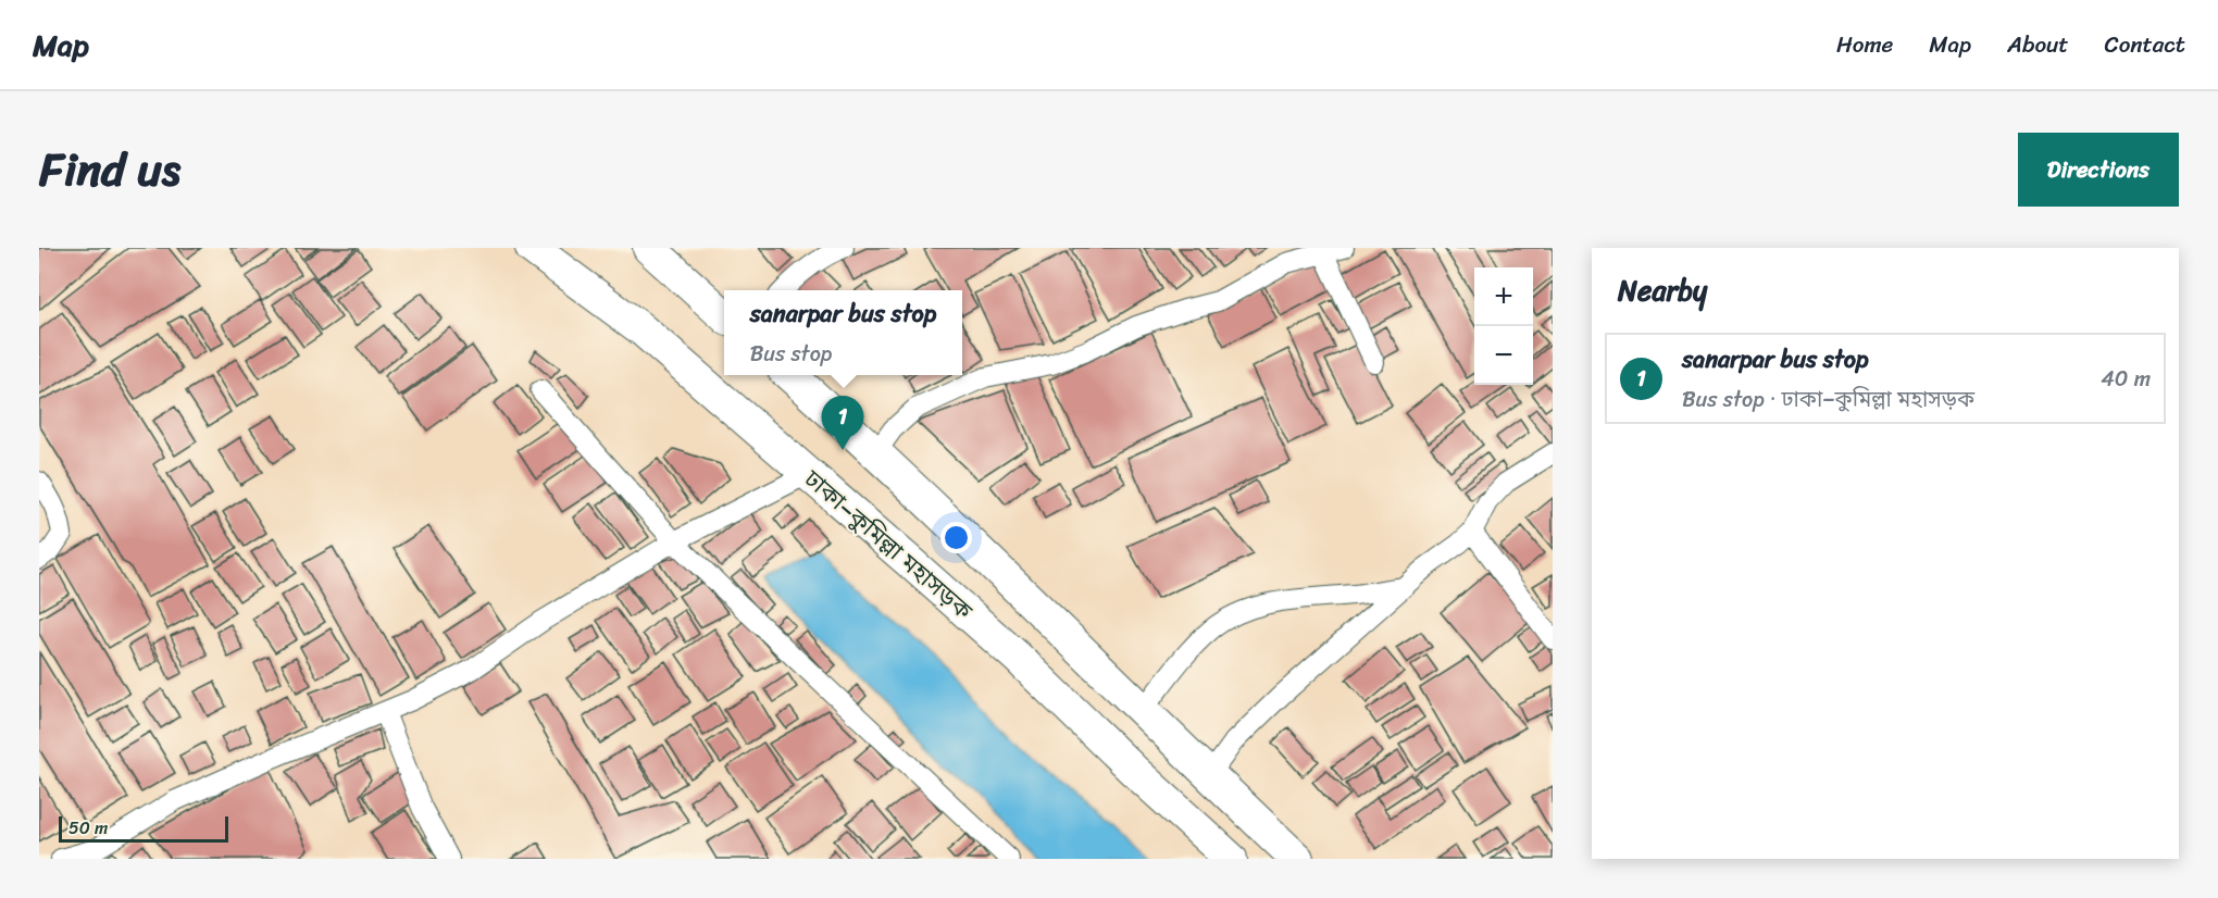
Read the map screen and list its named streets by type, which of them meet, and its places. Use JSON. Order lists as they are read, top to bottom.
{
  "streets": {
    "highway": ["ঢাকা–কুমিল্লা মহাসড়ক"]
  },
  "scale_bar": "50 m",
  "page": {
    "header": "Map",
    "nav": [
      "Home",
      "Map",
      "About",
      "Contact"
    ],
    "title": "Find us",
    "buttons": "Directions",
    "heading": "Nearby",
    "map_buttons": ["+", "−"],
    "popup": ["sanarpar bus stop", "Bus stop"],
    "list": [
      {
        "mark": "1",
        "name": "sanarpar bus stop",
        "note": "Bus stop · ঢাকা–কুমিল্লা মহাসড়ক",
        "value": "40 m"
      }
    ],
    "pins": "1",
    "scale": "50 m"
  }
}
